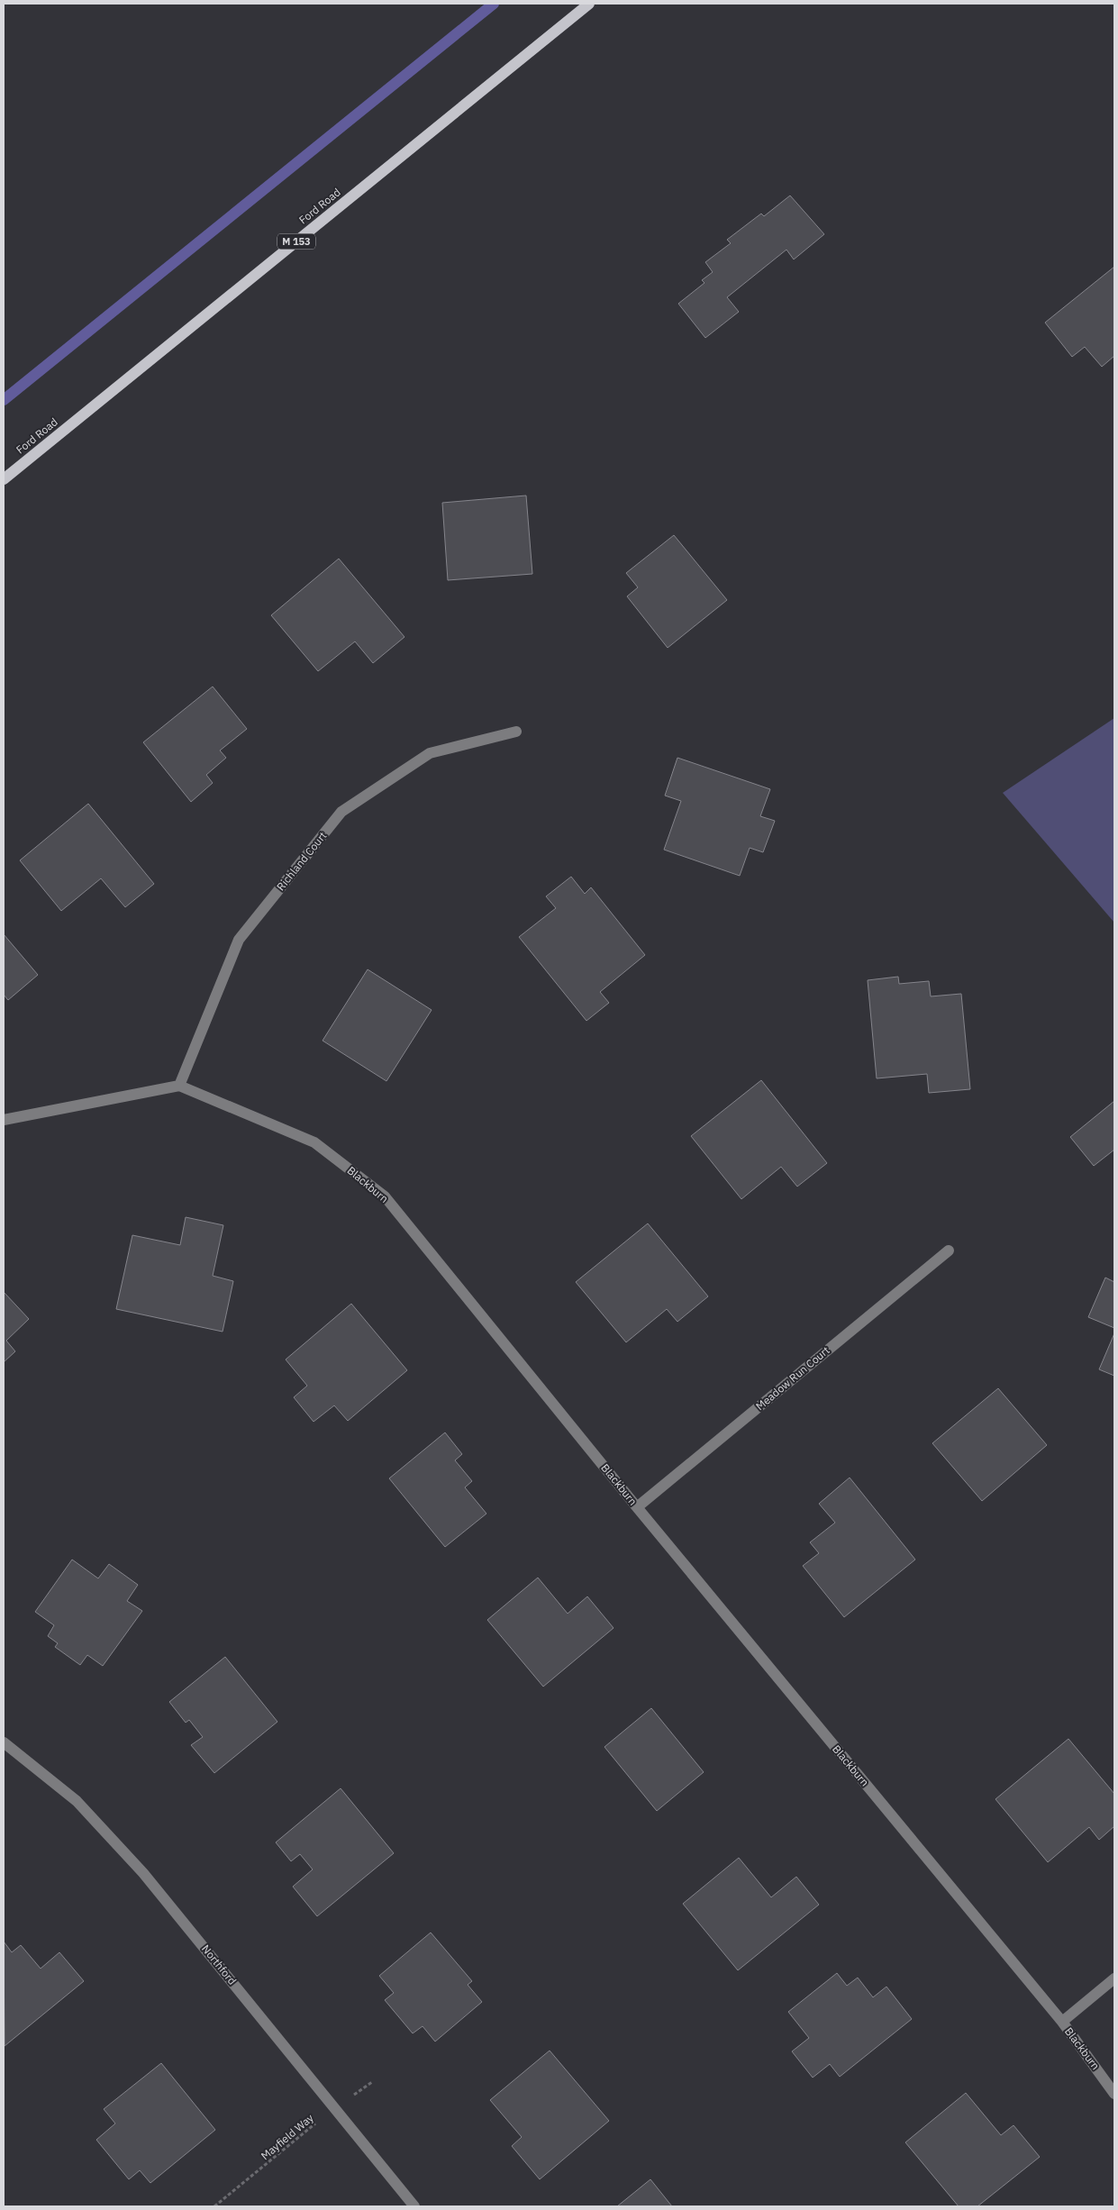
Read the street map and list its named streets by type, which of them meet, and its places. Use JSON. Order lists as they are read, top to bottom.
{
  "streets": {
    "main road": ["Ford Road", "M 153"],
    "street": [
      "Richland Court",
      "Blackburn",
      "Meadow Run Court",
      "Northford"
    ],
    "path": ["Mayfield Way"]
  },
  "crossings": [
    ["Richland Court", "Blackburn"],
    ["Blackburn", "Meadow Run Court"],
    ["Northford", "Mayfield Way"]
  ]
}
